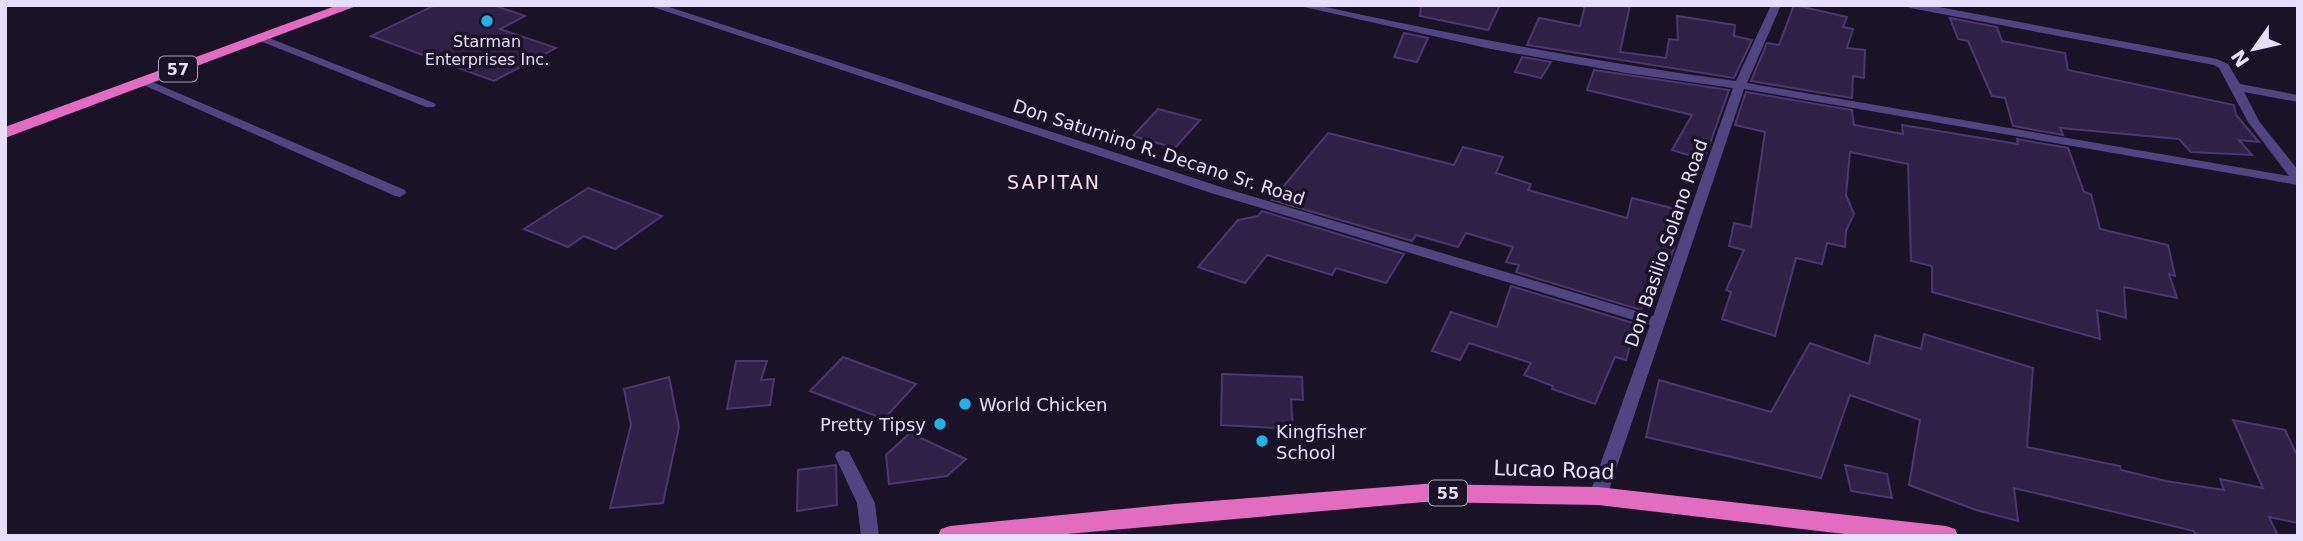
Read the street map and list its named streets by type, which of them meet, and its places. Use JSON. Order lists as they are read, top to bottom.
{
  "streets": {
    "highway": ["57", "Lucao Road", "55"],
    "street": ["Don Saturnino R. Decano Sr. Road", "Don Basilio Solano Road"]
  },
  "crossings": [
    ["Don Saturnino R. Decano Sr. Road", "Don Basilio Solano Road"],
    ["Don Basilio Solano Road", "Lucao Road"]
  ],
  "districts": ["SAPITAN"],
  "places": [
    "Starman Enterprises Inc.",
    "World Chicken",
    "Pretty Tipsy",
    "Kingfisher School"
  ],
  "north": "bottom left"
}
